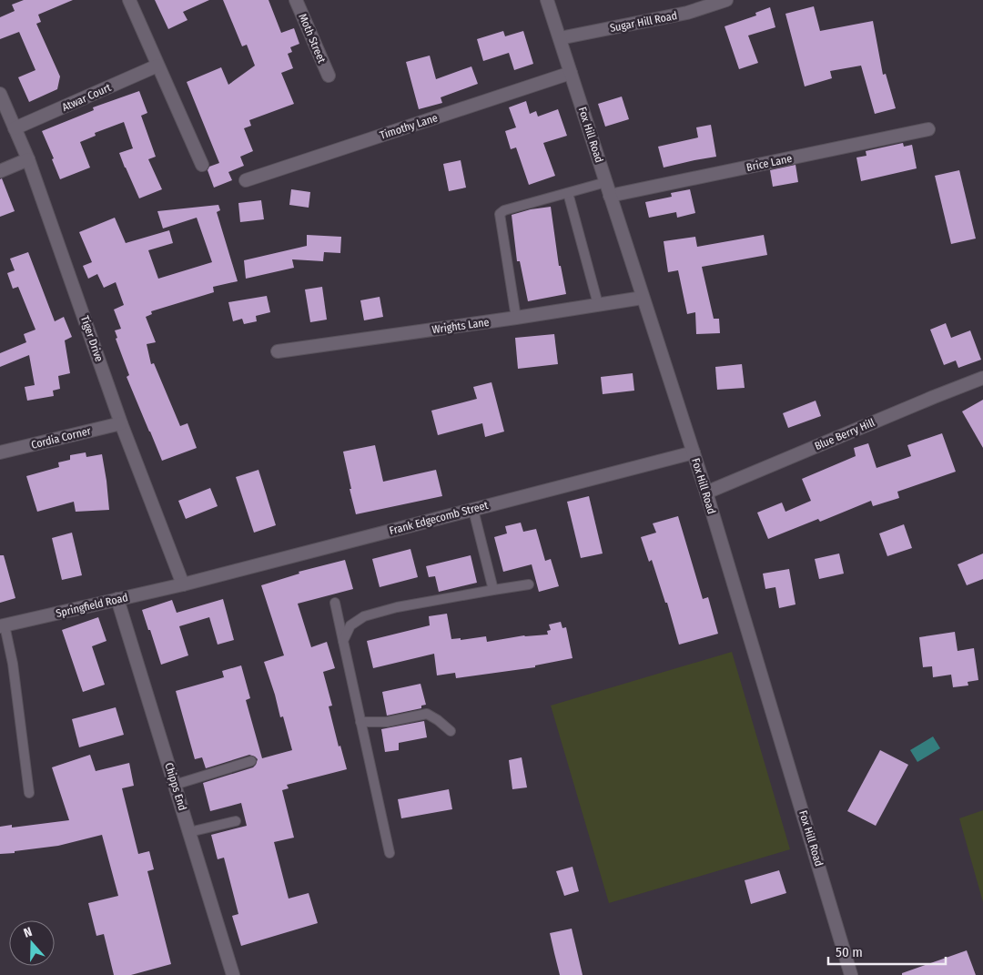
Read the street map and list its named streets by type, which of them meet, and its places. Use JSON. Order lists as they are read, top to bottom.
{
  "streets": {
    "street": [
      "Sugar Hill Road",
      "Moth Street",
      "Atwar Court",
      "Timothy Lane",
      "Fox Hill Road",
      "Brice Lane",
      "Wrights Lane",
      "Tiger Drive",
      "Blue Berry Hill",
      "Cordia Corner",
      "Frank Edgecomb Street",
      "Springfield Road",
      "Chipps End"
    ]
  },
  "crossings": [
    ["Sugar Hill Road", "Fox Hill Road"],
    ["Atwar Court", "Tiger Drive"],
    ["Timothy Lane", "Fox Hill Road"],
    ["Fox Hill Road", "Brice Lane"],
    ["Fox Hill Road", "Wrights Lane"],
    ["Fox Hill Road", "Blue Berry Hill"],
    ["Fox Hill Road", "Frank Edgecomb Street"],
    ["Tiger Drive", "Cordia Corner"],
    ["Tiger Drive", "Frank Edgecomb Street"],
    ["Tiger Drive", "Springfield Road"],
    ["Frank Edgecomb Street", "Springfield Road"],
    ["Springfield Road", "Chipps End"]
  ],
  "scale_bar": "50 m",
  "north": "top"
}
